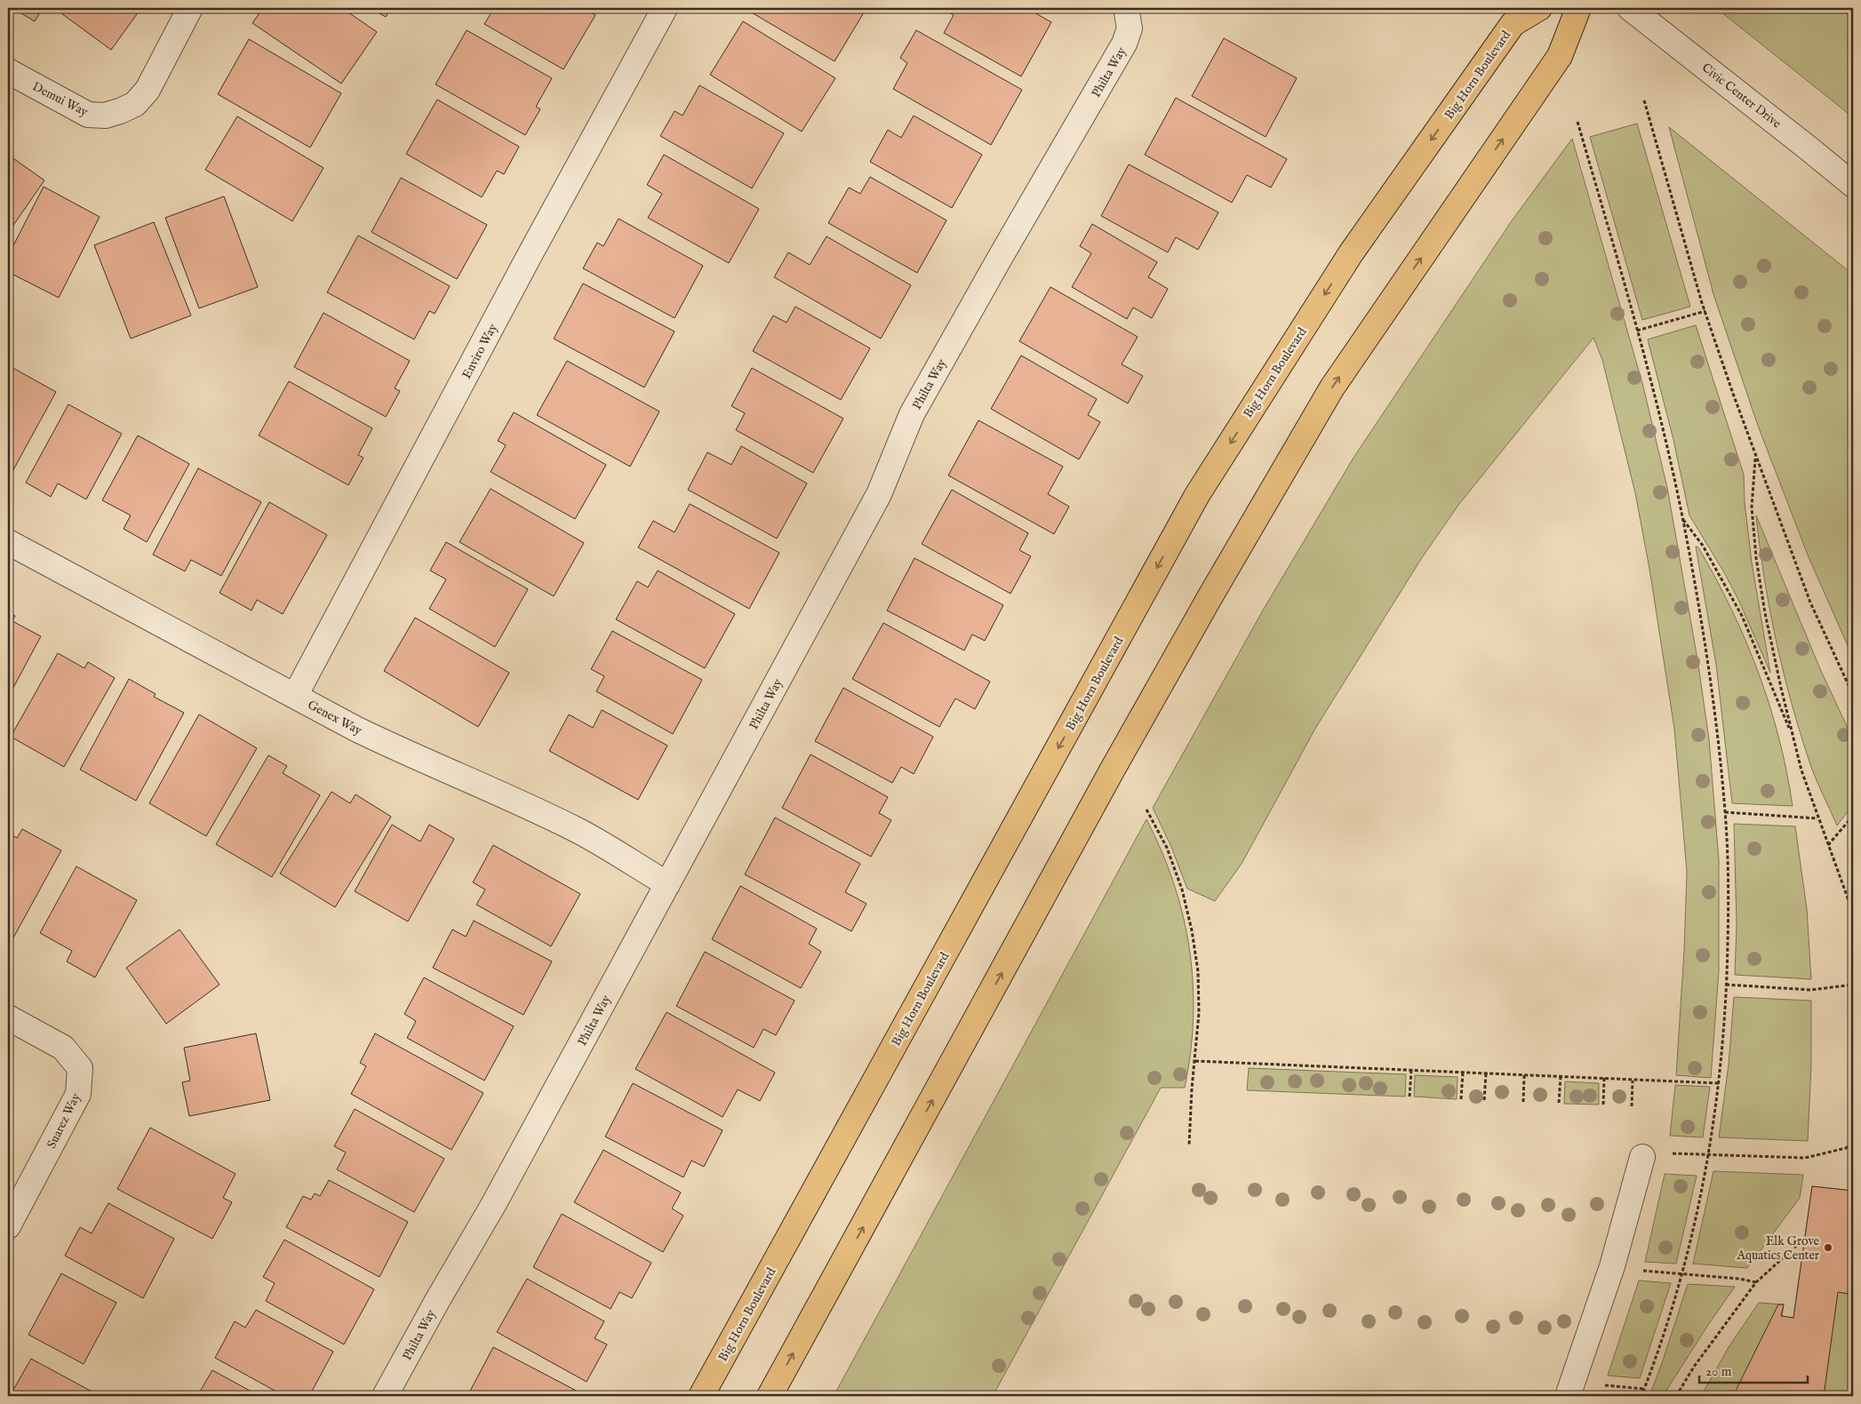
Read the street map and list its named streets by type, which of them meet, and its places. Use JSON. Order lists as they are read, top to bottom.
{
  "streets": {
    "main road": ["Big Horn Boulevard"],
    "street": [
      "Philta Way",
      "Civic Center Drive",
      "Demui Way",
      "Enviro Way",
      "Genex Way",
      "Suarez Way"
    ]
  },
  "crossings": [
    ["Philta Way", "Genex Way"],
    ["Enviro Way", "Genex Way"]
  ],
  "places": ["Elk Grove Aquatics Center"],
  "scale_bar": "20 m"
}
